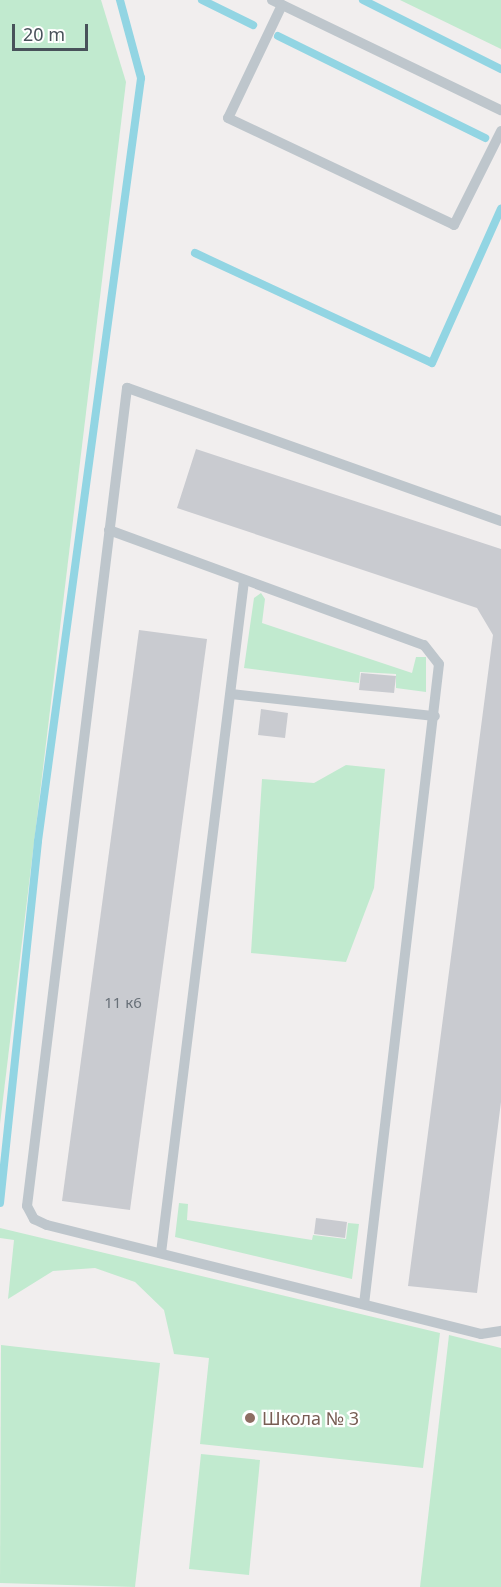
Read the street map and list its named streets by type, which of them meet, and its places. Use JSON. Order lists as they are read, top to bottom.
{
  "places": ["Школа № 3"],
  "house_numbers": ["11 к6"],
  "scale_bar": "20 m"
}
